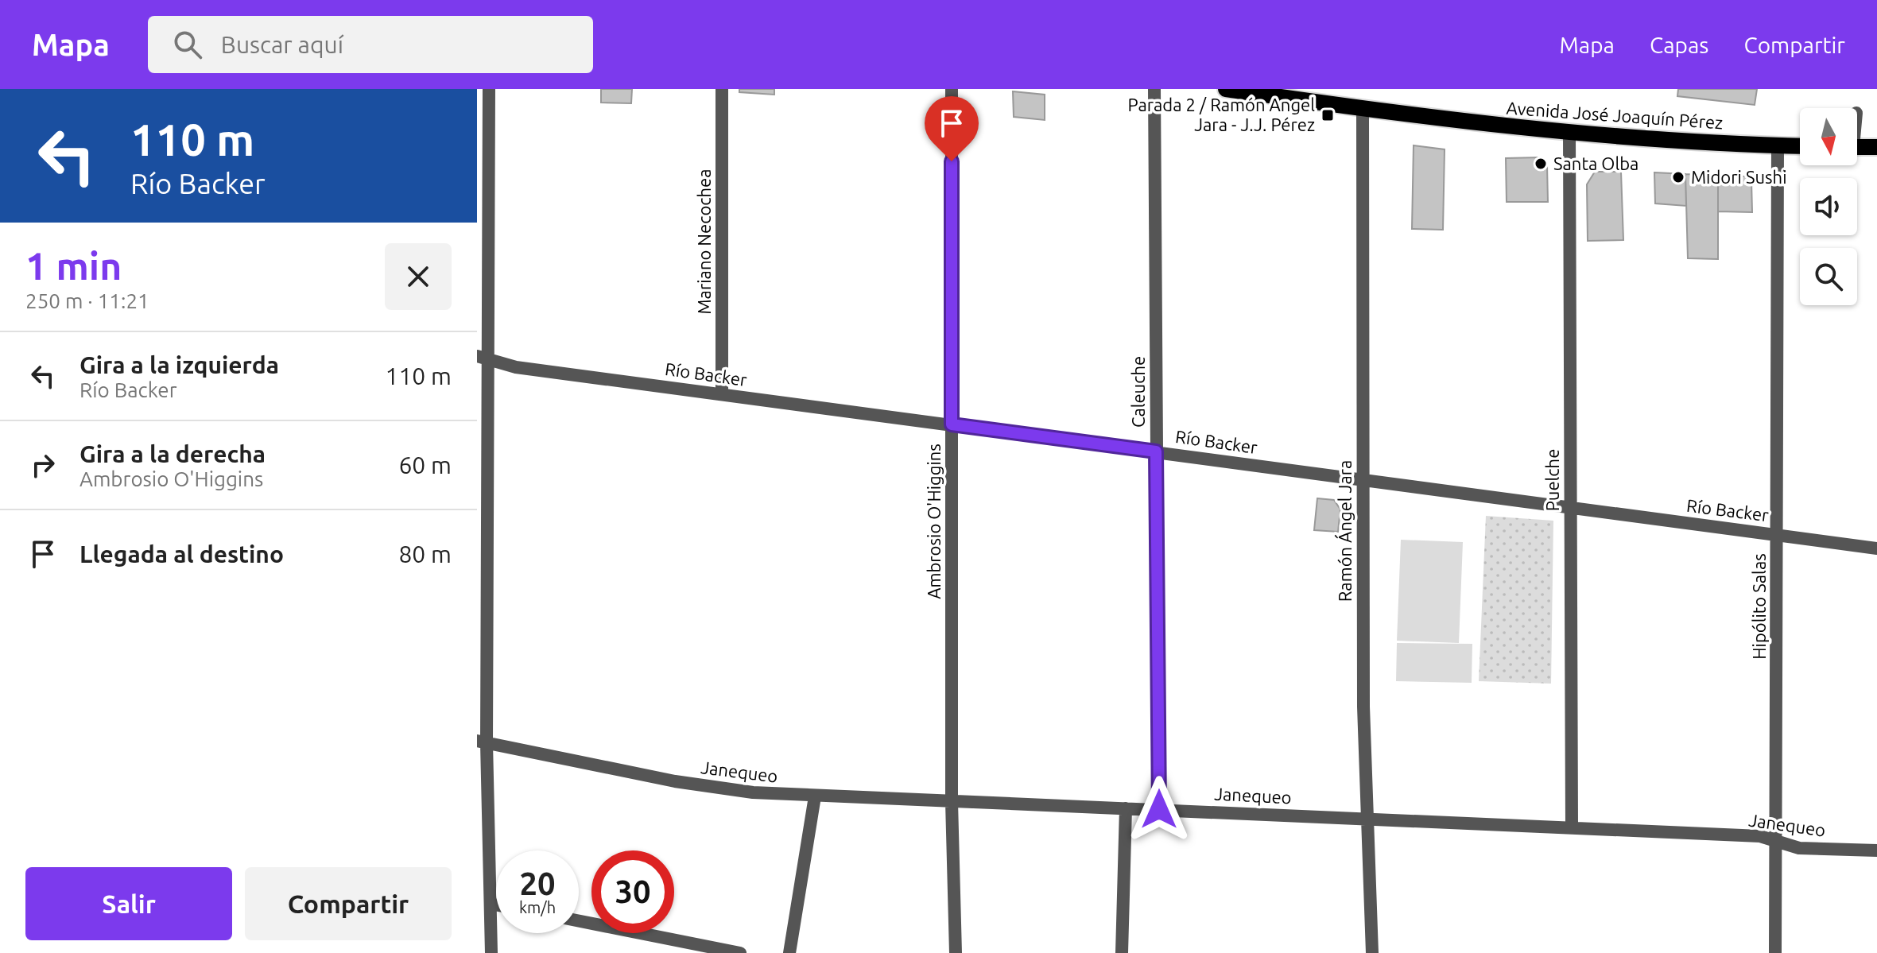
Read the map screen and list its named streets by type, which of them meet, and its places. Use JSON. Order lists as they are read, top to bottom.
{
  "streets": {
    "main road": ["Avenida José Joaquín Pérez"],
    "street": [
      "Mariano Necochea",
      "Río Backer",
      "Caleuche",
      "Puelche",
      "Ambrosio O'Higgins",
      "Ramón Ángel Jara",
      "Hipólito Salas",
      "Janequeo"
    ]
  },
  "crossings": [
    ["Avenida José Joaquín Pérez", "Puelche"],
    ["Avenida José Joaquín Pérez", "Ramón Ángel Jara"],
    ["Avenida José Joaquín Pérez", "Hipólito Salas"],
    ["Mariano Necochea", "Río Backer"],
    ["Río Backer", "Caleuche"],
    ["Río Backer", "Puelche"],
    ["Río Backer", "Ambrosio O'Higgins"],
    ["Río Backer", "Ramón Ángel Jara"],
    ["Río Backer", "Hipólito Salas"],
    ["Caleuche", "Janequeo"],
    ["Puelche", "Janequeo"],
    ["Ambrosio O'Higgins", "Janequeo"],
    ["Ramón Ángel Jara", "Janequeo"],
    ["Hipólito Salas", "Janequeo"]
  ],
  "places": {
    "transit": ["Parada 2 / Ramón Angel Jara - J.J. Pérez"],
    "other": ["Santa Olba", "Midori Sushi"]
  },
  "north": "bottom",
  "page": {
    "header": "Mapa",
    "search": "Buscar aquí",
    "nav": ["Mapa", "Capas", "Compartir"],
    "turn": ["110 m", "Río Backer"],
    "heading": ["1 min", "250 m · 11:21"],
    "list": [
      {
        "name": "Gira a la izquierda",
        "note": "Río Backer",
        "value": "110 m"
      },
      {
        "name": "Gira a la derecha",
        "note": "Ambrosio O'Higgins",
        "value": "60 m"
      },
      {
        "name": "Llegada al destino",
        "value": "80 m"
      }
    ],
    "speed": "20 km/h",
    "limit": "30",
    "buttons": ["Salir", "Compartir"]
  }
}
